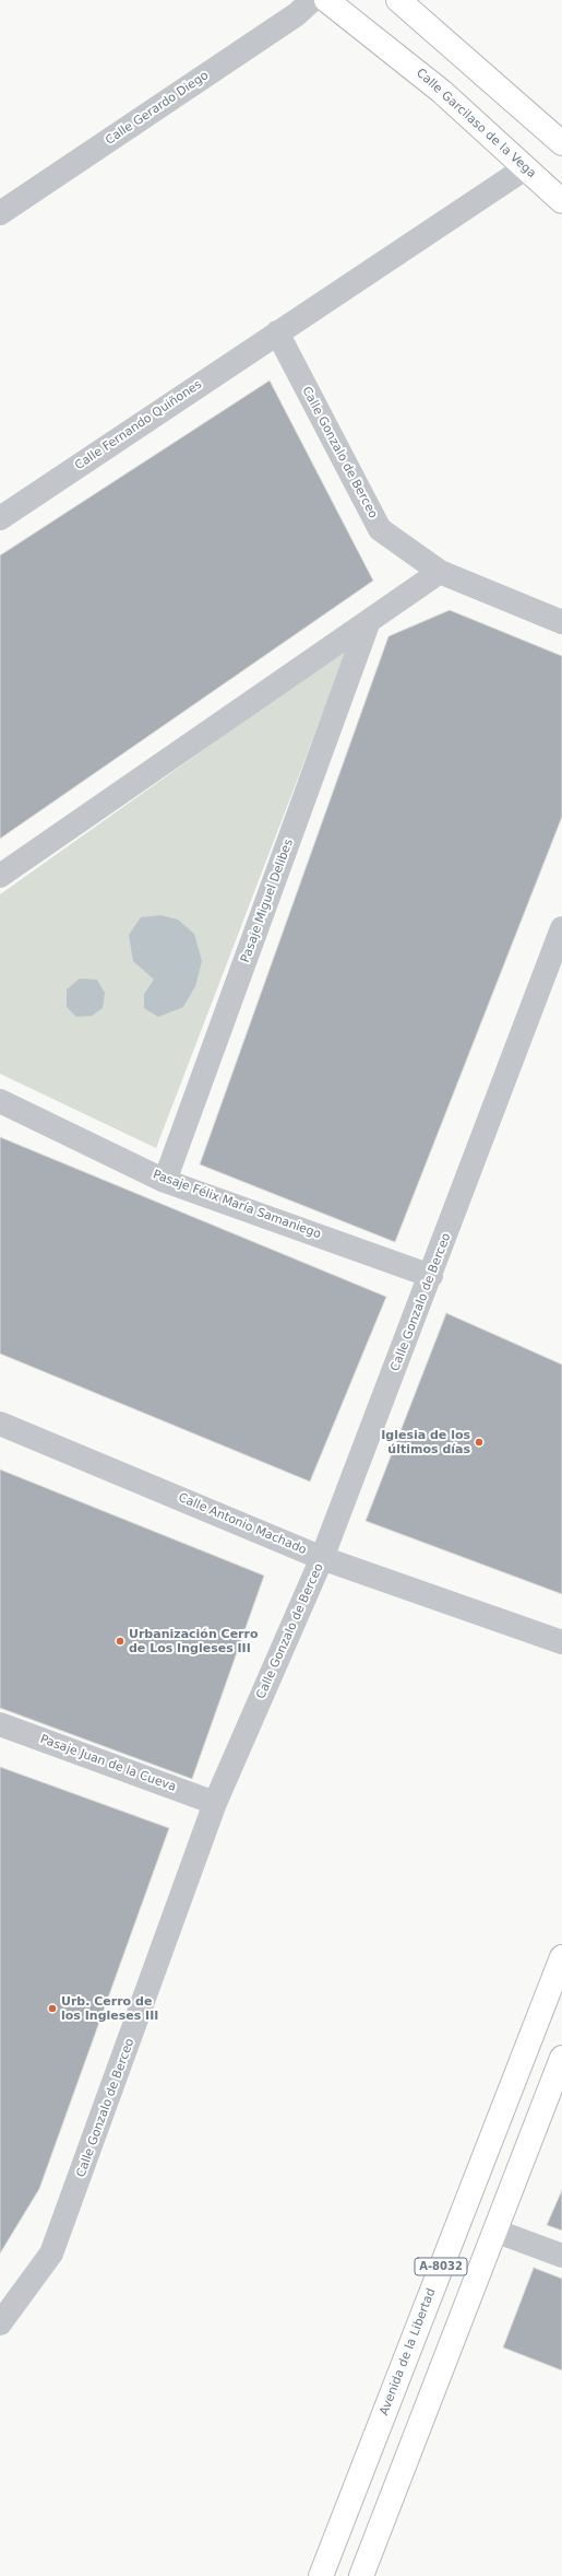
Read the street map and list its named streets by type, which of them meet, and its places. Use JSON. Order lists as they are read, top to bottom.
{
  "streets": {
    "main road": ["Calle Garcilaso de la Vega", "A-8032", "Avenida de la Libertad"],
    "street": [
      "Calle Gerardo Diego",
      "Calle Fernando Quiñones",
      "Calle Gonzalo de Berceo",
      "Pasaje Miguel Delibes",
      "Pasaje Félix María Samaniego",
      "Calle Antonio Machado",
      "Pasaje Juan de la Cueva"
    ]
  },
  "crossings": [
    ["Calle Garcilaso de la Vega", "Calle Fernando Quiñones"],
    ["Calle Fernando Quiñones", "Calle Gonzalo de Berceo"],
    ["Calle Gonzalo de Berceo", "Pasaje Félix María Samaniego"],
    ["Calle Gonzalo de Berceo", "Calle Antonio Machado"],
    ["Calle Gonzalo de Berceo", "Pasaje Juan de la Cueva"],
    ["Pasaje Miguel Delibes", "Pasaje Félix María Samaniego"]
  ],
  "places": ["Iglesia de los últimos días", "Urbanización Cerro de Los Ingleses III", "Urb. Cerro de los Ingleses III"]
}
